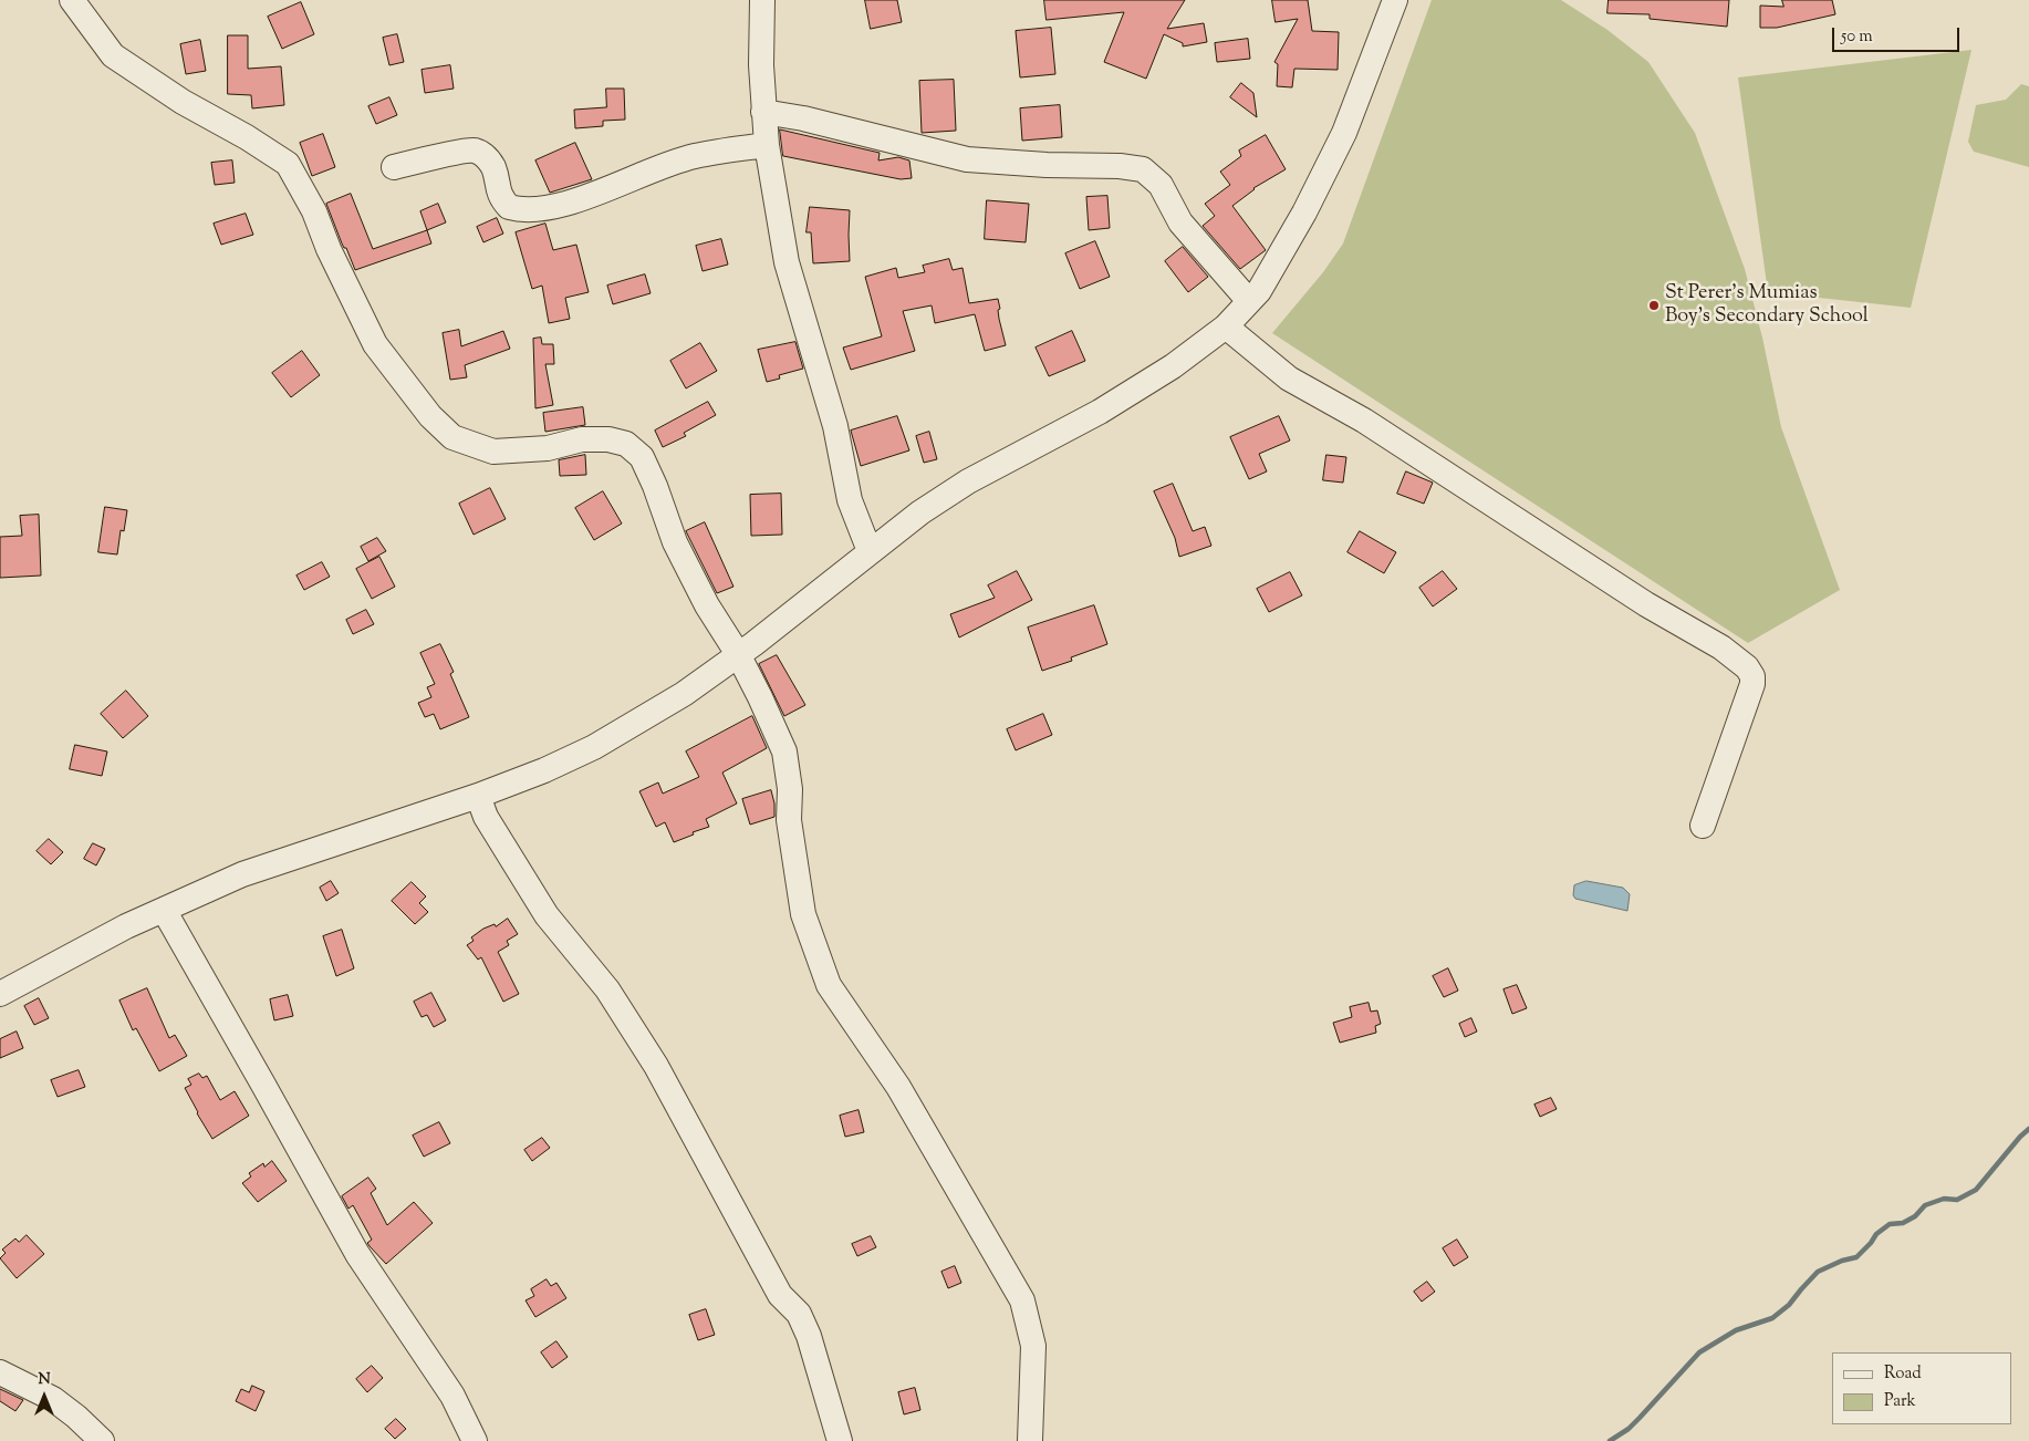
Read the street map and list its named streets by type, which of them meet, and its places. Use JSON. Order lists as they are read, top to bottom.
{
  "places": ["St Perer's Mumias Boy's Secondary School"],
  "legend": ["Road", "Park"],
  "scale_bar": "50 m",
  "north": "top"
}
